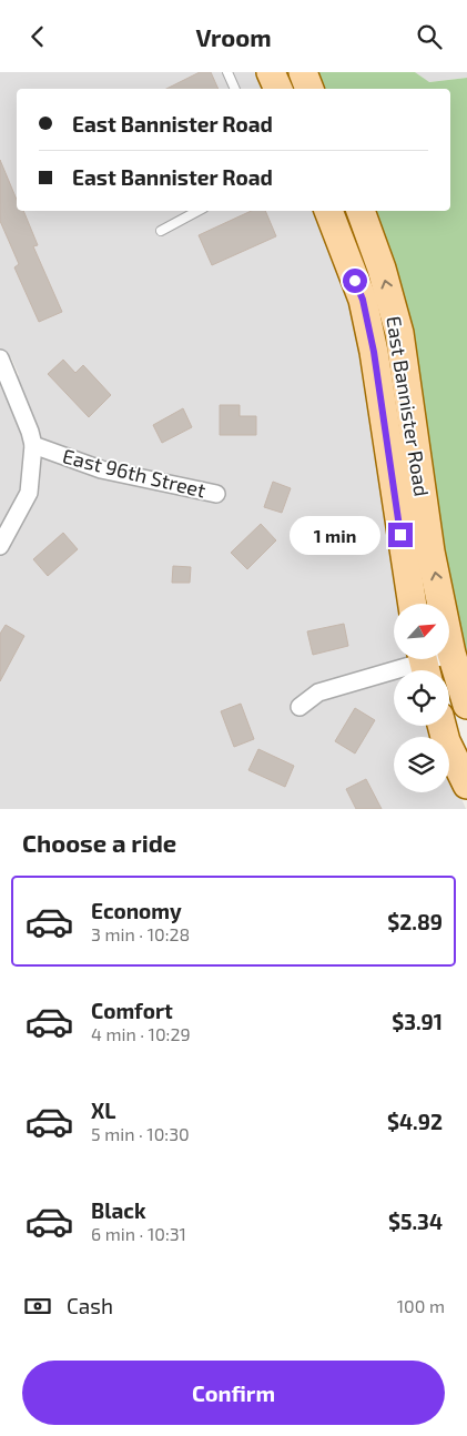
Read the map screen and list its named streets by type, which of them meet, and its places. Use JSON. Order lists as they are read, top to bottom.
{
  "streets": {
    "main road": ["East Bannister Road"],
    "street": ["East 96th Street"]
  },
  "north": "top right",
  "page": {
    "header": "Vroom",
    "banner": ["East Bannister Road", "East Bannister Road"],
    "bubble": "1 min",
    "heading": "Choose a ride",
    "list": [
      {
        "name": "Economy",
        "note": "3 min · 10:28",
        "value": "$2.89"
      },
      {
        "name": "Comfort",
        "note": "4 min · 10:29",
        "value": "$3.91"
      },
      {
        "name": "XL",
        "note": "5 min · 10:30",
        "value": "$4.92"
      },
      {
        "name": "Black",
        "note": "6 min · 10:31",
        "value": "$5.34"
      }
    ],
    "pay": ["Cash", "100 m"],
    "buttons": "Confirm"
  }
}
